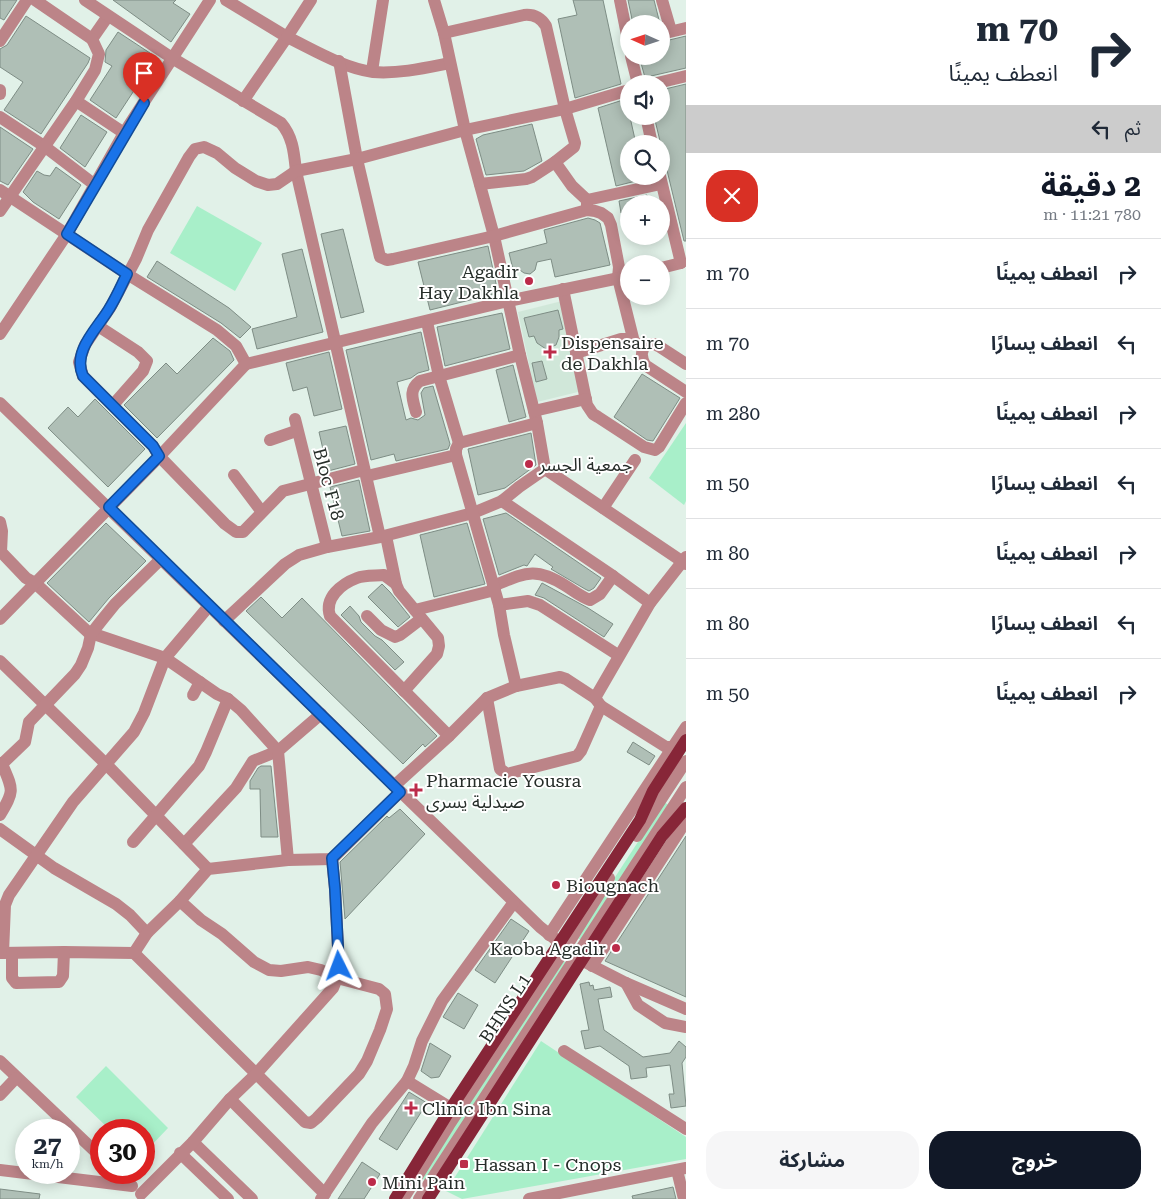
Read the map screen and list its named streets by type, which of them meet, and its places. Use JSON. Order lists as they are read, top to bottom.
{
  "streets": {
    "street": ["Bloc F18", "BHNS L1"]
  },
  "places": {
    "other": [
      "Agadir Hay Dakhla",
      "جمعية الجسر",
      "Biougnach",
      "Kaoba Agadir",
      "Mini Pain"
    ],
    "health": ["Dispensaire de Dakhla", "Pharmacie Yousra صيدلية يسرى", "Clinic Ibn Sina"],
    "transit": ["Hassan I - Cnops"]
  },
  "north": "left",
  "page": {
    "turn": ["70 m", "انعطف يمينًا"],
    "map_buttons": ["+", "−"],
    "then": "ثم",
    "heading": ["2 دقيقة", "780 m · 11:21"],
    "list": [
      {
        "name": "انعطف يمينًا",
        "value": "70 m"
      },
      {
        "name": "انعطف يسارًا",
        "value": "70 m"
      },
      {
        "name": "انعطف يمينًا",
        "value": "280 m"
      },
      {
        "name": "انعطف يسارًا",
        "value": "50 m"
      },
      {
        "name": "انعطف يمينًا",
        "value": "80 m"
      },
      {
        "name": "انعطف يسارًا",
        "value": "80 m"
      },
      {
        "name": "انعطف يمينًا",
        "value": "50 m"
      }
    ],
    "speed": "27 km/h",
    "limit": "30",
    "buttons": ["خروج", "مشاركة"]
  }
}
